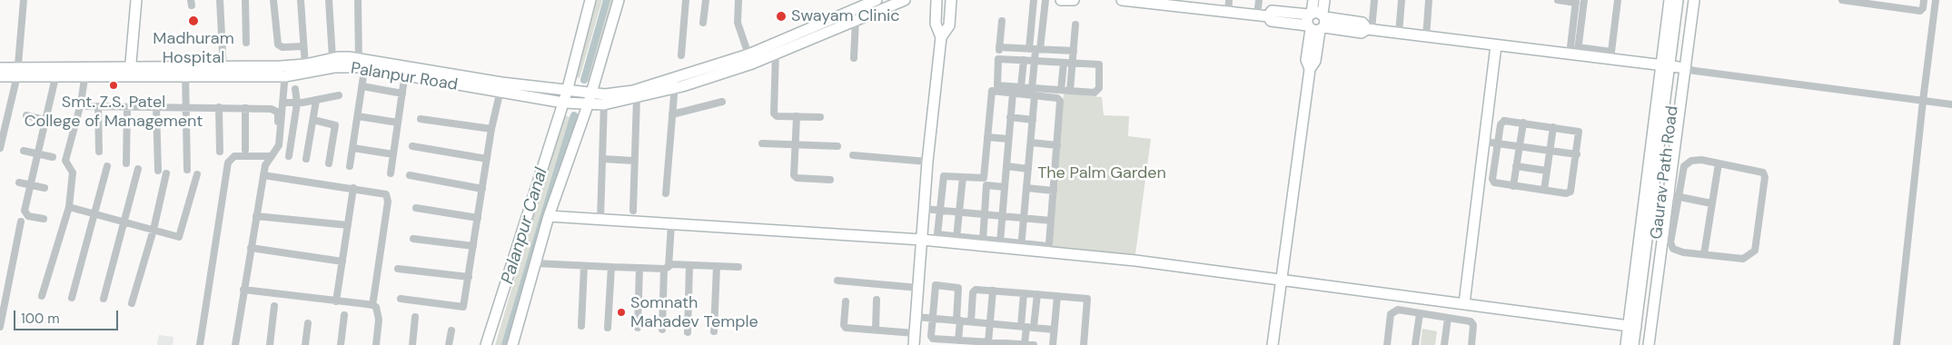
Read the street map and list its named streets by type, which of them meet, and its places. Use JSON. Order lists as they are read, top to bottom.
{
  "streets": {
    "street": ["Palanpur Road", "Gaurav Path Road"]
  },
  "water": ["Palanpur Canal"],
  "parks": ["The Palm Garden"],
  "places": [
    "Swayam Clinic",
    "Madhuram Hospital",
    "Smt. Z.S. Patel College of Management",
    "Somnath Mahadev Temple"
  ],
  "scale_bar": "100 m"
}
